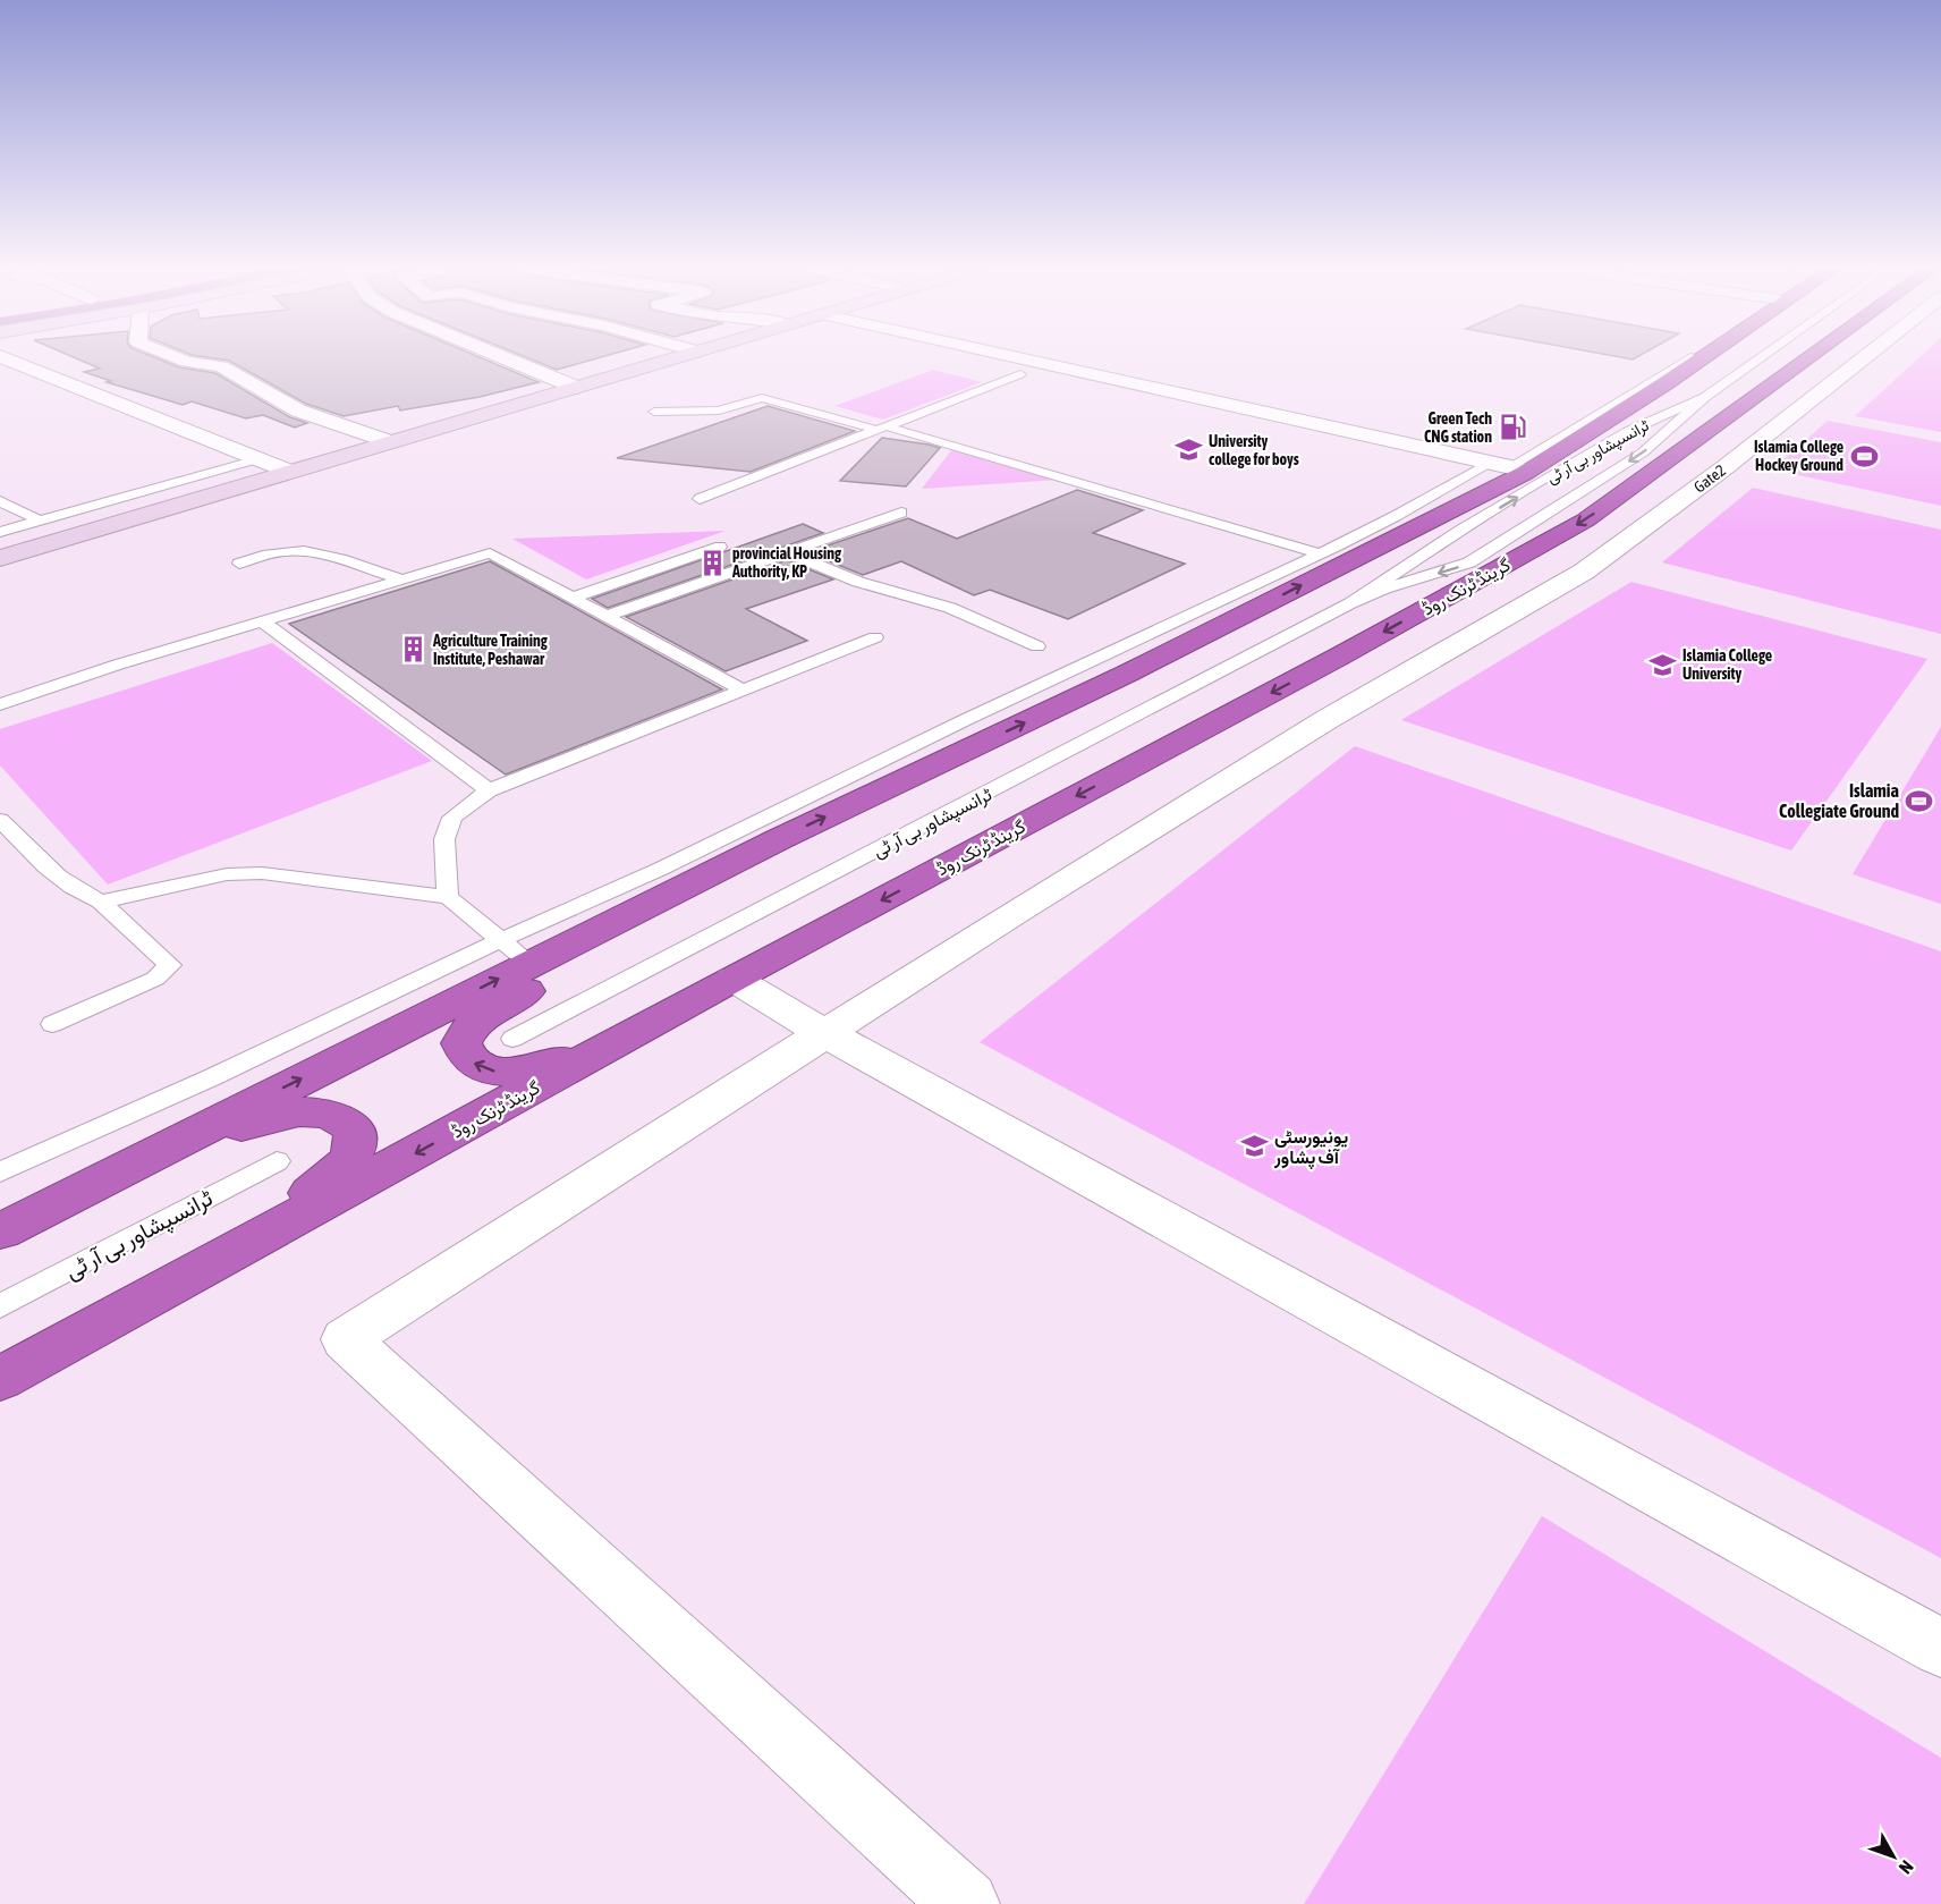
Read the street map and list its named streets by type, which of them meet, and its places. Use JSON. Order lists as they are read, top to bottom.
{
  "streets": {
    "highway": ["گرینڈ ٹرنک روڈ"],
    "street": ["Gate2"],
    "lane": ["ٹرانسپشاور بی آر ٹی"]
  },
  "places": {
    "fuel station": ["Green Tech CNG station"],
    "school or university": ["University college for boys", "Islamia College University", "یونیورسٹی آف پشاور"],
    "sports": ["Islamia College Hockey Ground", "Islamia Collegiate Ground"],
    "building": ["provincial Housing Authority, KP", "Agriculture Training Institute, Peshawar"]
  },
  "north": "bottom right"
}
